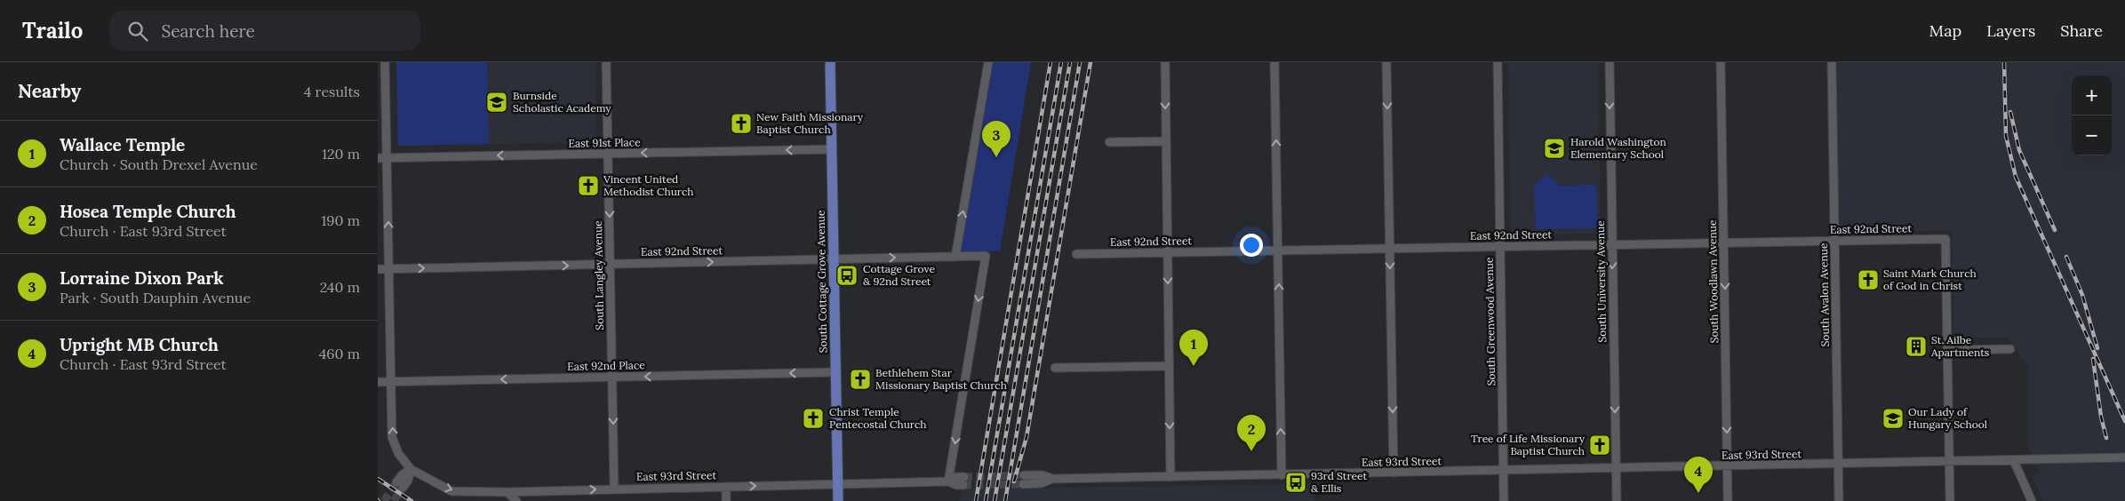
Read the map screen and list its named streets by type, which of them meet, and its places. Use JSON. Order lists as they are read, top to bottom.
{
  "streets": {
    "main road": ["South Cottage Grove Avenue"],
    "street": [
      "East 91st Place",
      "East 92nd Street",
      "South Langley Avenue",
      "South University Avenue",
      "South Woodlawn Avenue",
      "South Avalon Avenue",
      "South Greenwood Avenue",
      "East 92nd Place",
      "East 93rd Street"
    ]
  },
  "crossings": [
    ["East 91st Place", "South Langley Avenue"],
    ["East 91st Place", "South Cottage Grove Avenue"],
    ["East 92nd Street", "South Langley Avenue"],
    ["East 92nd Street", "South Cottage Grove Avenue"],
    ["East 92nd Street", "South University Avenue"],
    ["East 92nd Street", "South Woodlawn Avenue"],
    ["East 92nd Street", "South Avalon Avenue"],
    ["East 92nd Street", "South Greenwood Avenue"],
    ["East 92nd Street", "East 93rd Street"],
    ["South Langley Avenue", "East 92nd Place"],
    ["South Langley Avenue", "East 93rd Street"],
    ["South Cottage Grove Avenue", "East 92nd Place"],
    ["South Cottage Grove Avenue", "East 93rd Street"],
    ["South University Avenue", "East 93rd Street"],
    ["South Woodlawn Avenue", "East 93rd Street"],
    ["South Avalon Avenue", "East 93rd Street"],
    ["South Greenwood Avenue", "East 93rd Street"]
  ],
  "one_way": [
    "East 91st Place",
    "South Langley Avenue",
    "South University Avenue",
    "South Woodlawn Avenue",
    "East 92nd Place"
  ],
  "places": {
    "school or university": ["Burnside Scholastic Academy", "Harold Washington Elementary School", "Our Lady of Hungary School"],
    "church": [
      "New Faith Missionary Baptist Church",
      "Vincent United Methodist Church",
      "Saint Mark Church of God in Christ",
      "Bethlehem Star Missionary Baptist Church",
      "Christ Temple Pentecostal Church",
      "Tree of Life Missionary Baptist Church"
    ],
    "bus stop": ["Cottage Grove & 92nd Street", "93rd Street & Ellis"],
    "building": ["St. Ailbe Apartments"]
  },
  "page": {
    "header": "Trailo",
    "search": "Search here",
    "nav": ["Map", "Layers", "Share"],
    "heading": ["Nearby", "4 results"],
    "map_buttons": ["+", "−"],
    "list": [
      {
        "mark": "1",
        "name": "Wallace Temple",
        "note": "Church · South Drexel Avenue",
        "value": "120 m"
      },
      {
        "mark": "2",
        "name": "Hosea Temple Church",
        "note": "Church · East 93rd Street",
        "value": "190 m"
      },
      {
        "mark": "3",
        "name": "Lorraine Dixon Park",
        "note": "Park · South Dauphin Avenue",
        "value": "240 m"
      },
      {
        "mark": "4",
        "name": "Upright MB Church",
        "note": "Church · East 93rd Street",
        "value": "460 m"
      }
    ],
    "pins": [
      "3",
      "1",
      "2",
      "4"
    ]
  }
}
